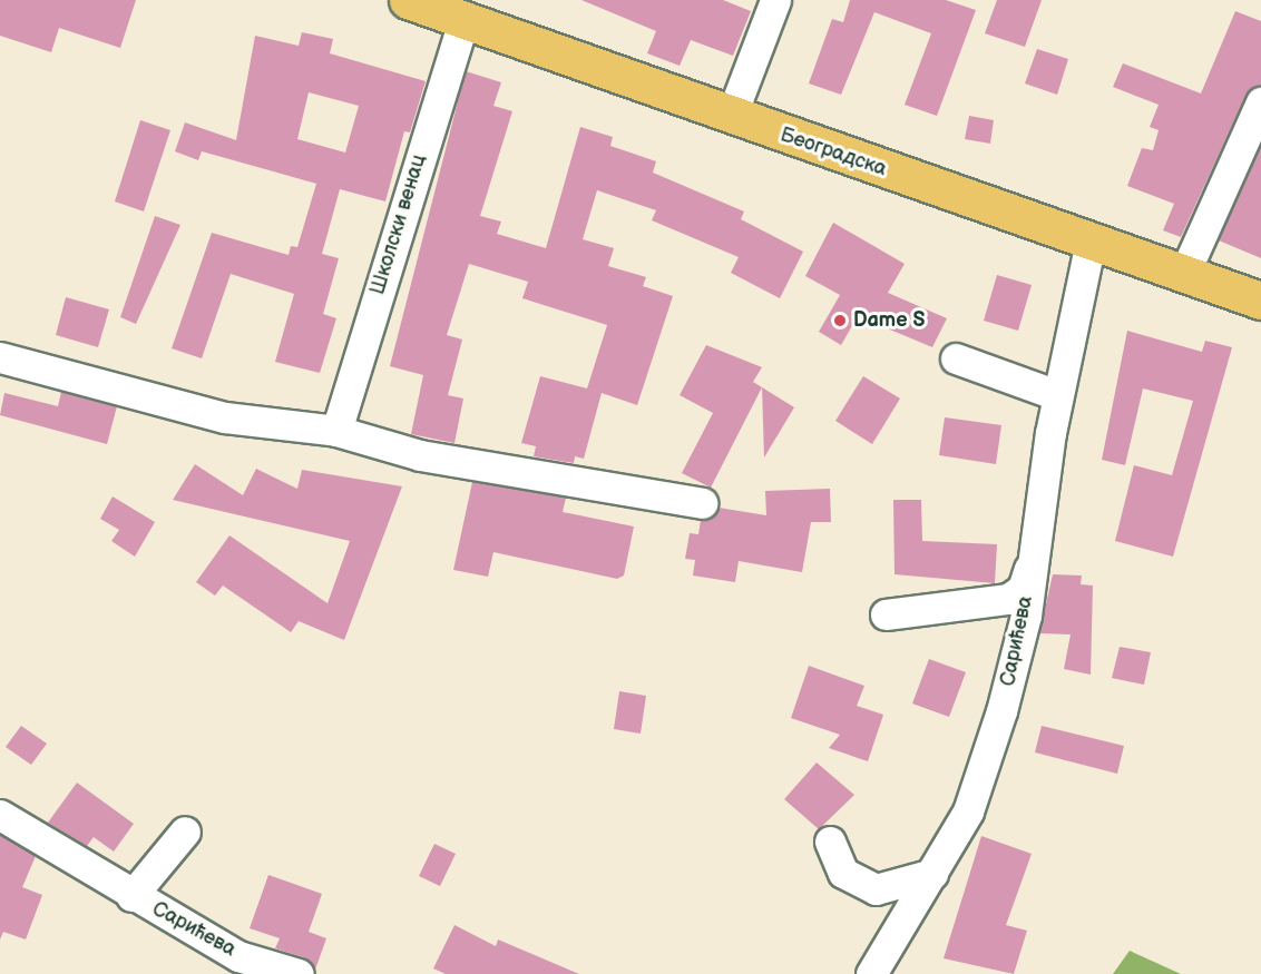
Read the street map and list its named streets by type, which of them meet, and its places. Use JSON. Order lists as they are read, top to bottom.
{
  "streets": {
    "main road": ["Београдска"],
    "street": ["Школски венац", "Сарићева"]
  },
  "crossings": [
    ["Београдска", "Школски венац"],
    ["Београдска", "Сарићева"]
  ],
  "places": ["Dame S"]
}
